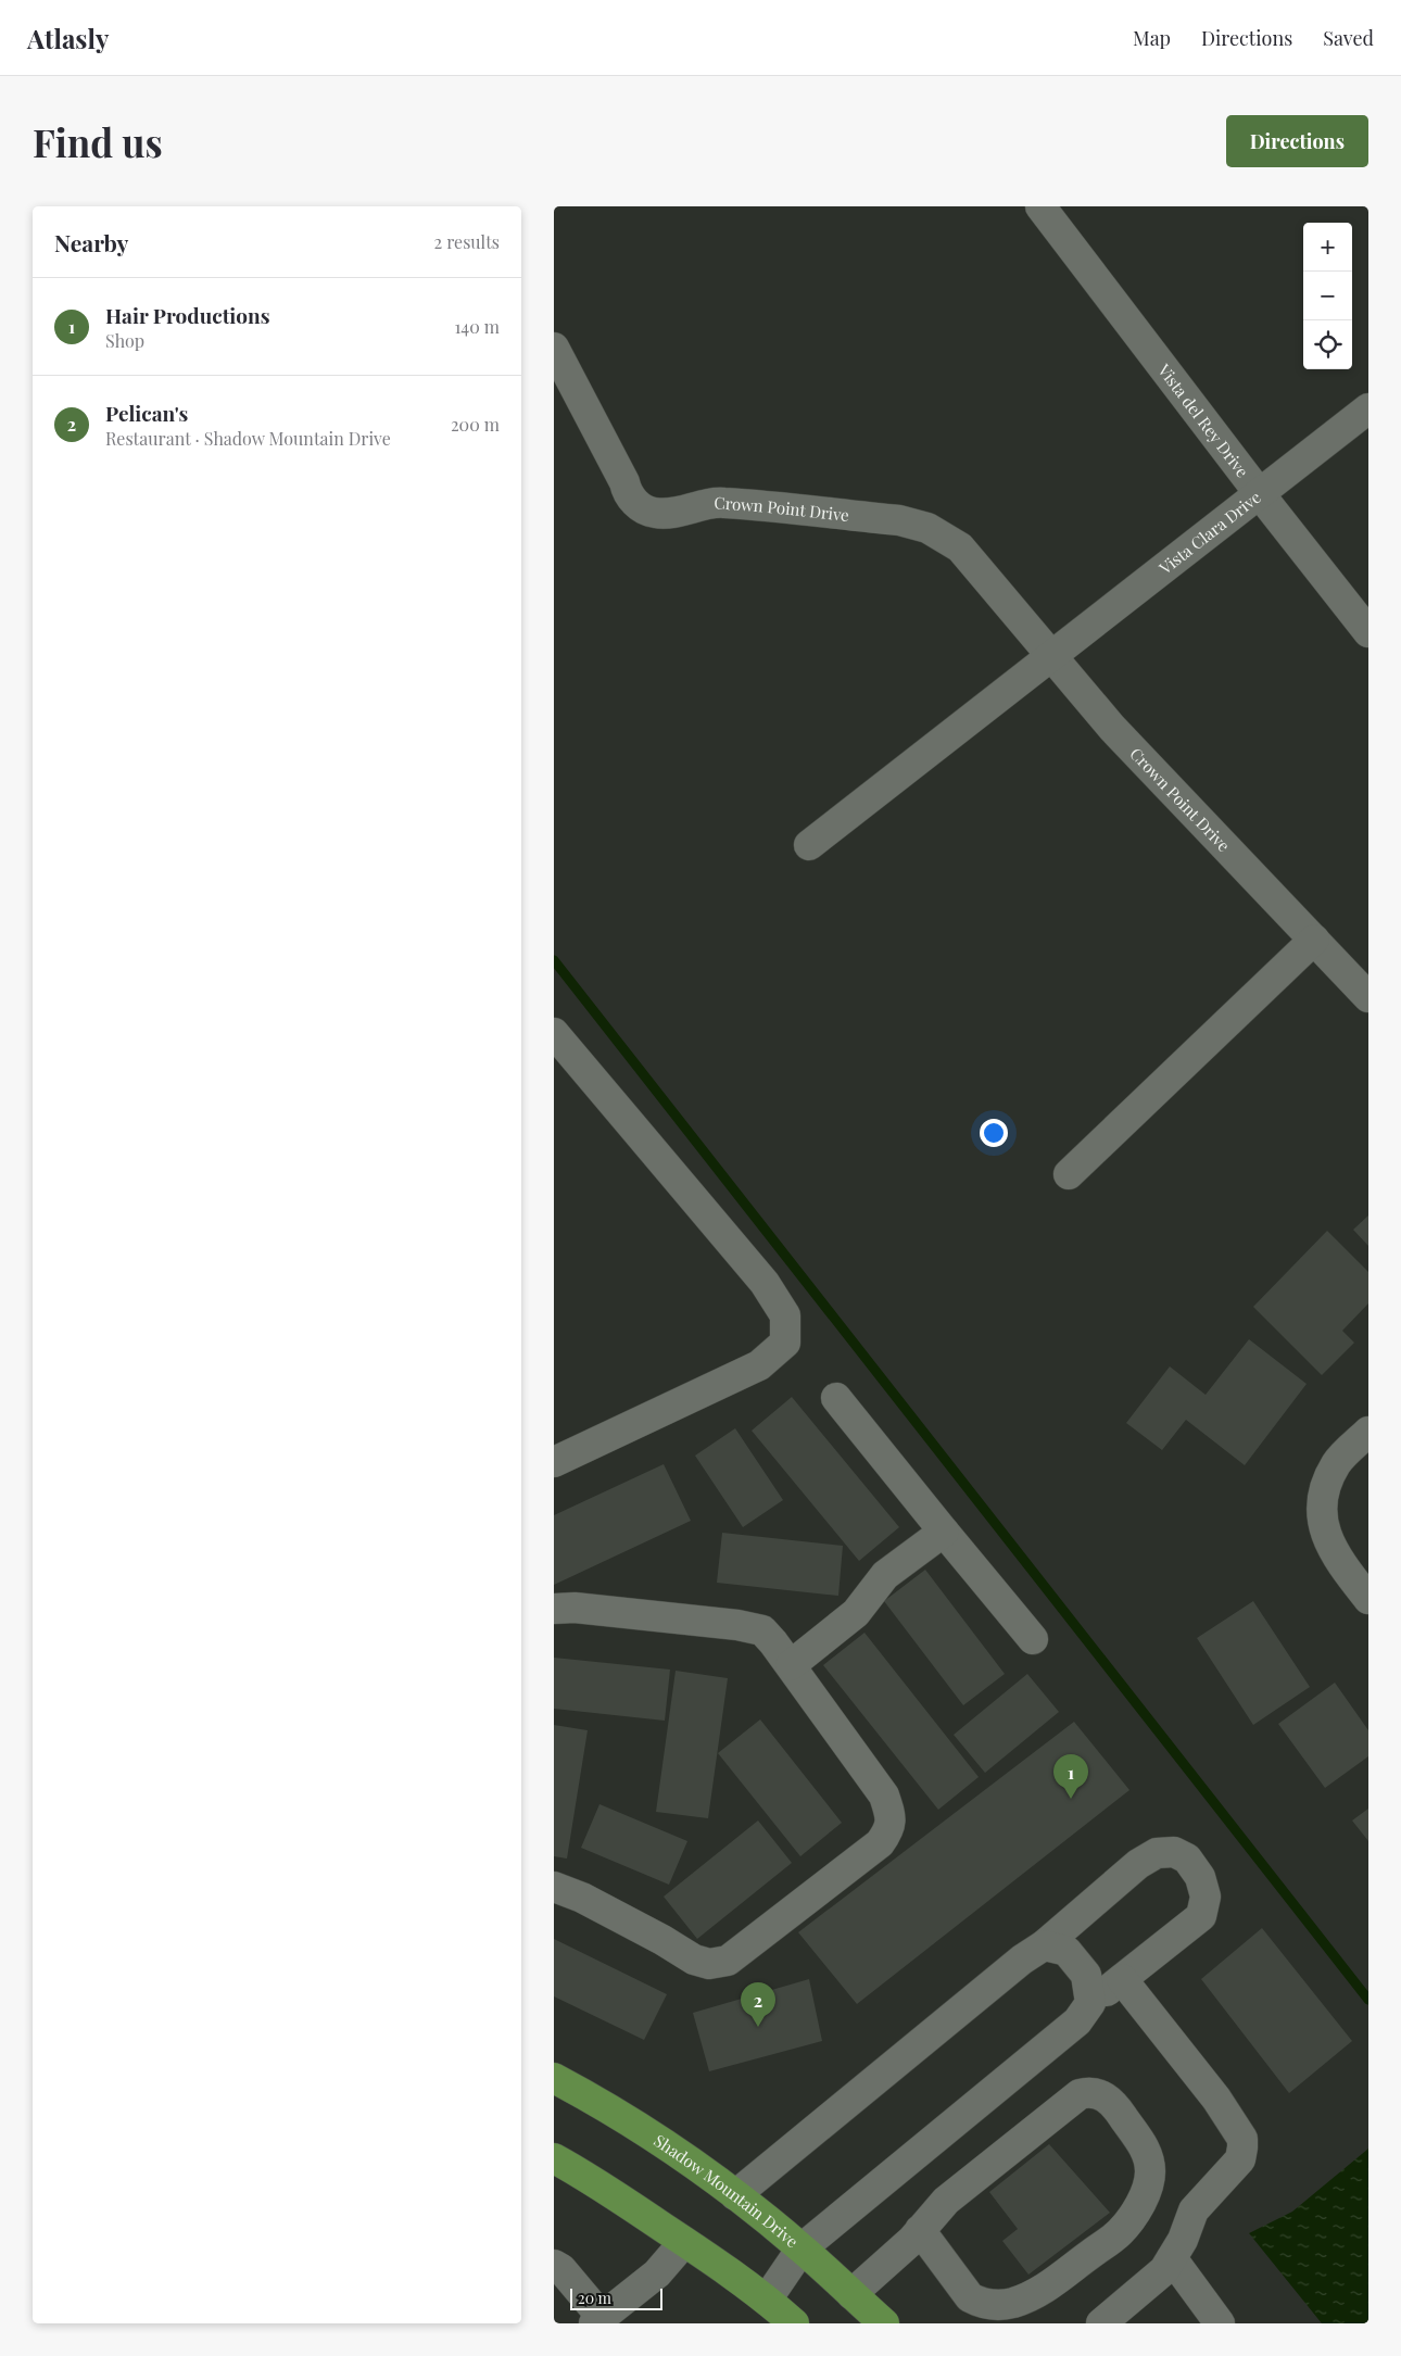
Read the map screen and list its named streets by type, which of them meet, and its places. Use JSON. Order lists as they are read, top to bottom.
{
  "streets": {
    "main road": ["Shadow Mountain Drive"],
    "street": ["Vista del Rey Drive", "Crown Point Drive", "Vista Clara Drive"]
  },
  "crossings": [
    ["Vista del Rey Drive", "Vista Clara Drive"],
    ["Crown Point Drive", "Vista Clara Drive"]
  ],
  "scale_bar": "20 m",
  "page": {
    "header": "Atlasly",
    "nav": ["Map", "Directions", "Saved"],
    "buttons": "Directions",
    "title": "Find us",
    "heading": ["Nearby", "2 results"],
    "map_buttons": ["+", "−"],
    "list": [
      {
        "mark": "1",
        "name": "Hair Productions",
        "note": "Shop",
        "value": "140 m"
      },
      {
        "mark": "2",
        "name": "Pelican's",
        "note": "Restaurant · Shadow Mountain Drive",
        "value": "200 m"
      }
    ],
    "pins": ["1", "2"],
    "scale": "20 m"
  }
}
